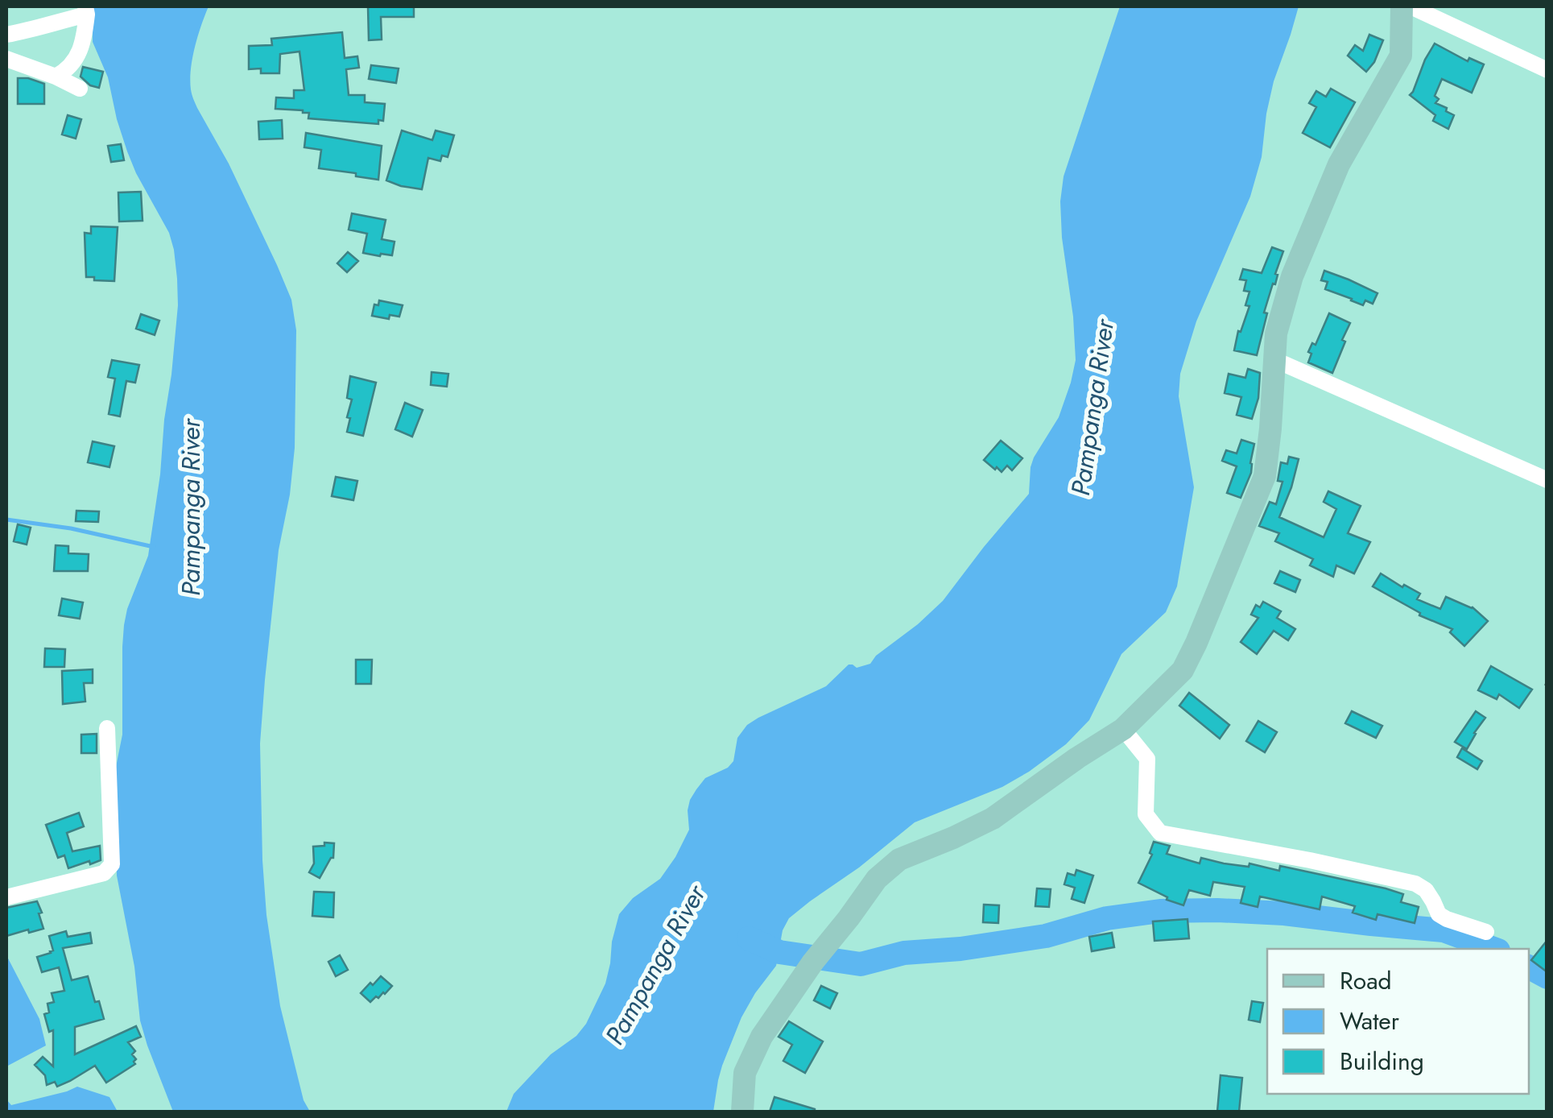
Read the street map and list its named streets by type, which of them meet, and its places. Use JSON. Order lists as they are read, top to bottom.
{
  "water": ["Pampanga River"],
  "legend": ["Road", "Water", "Building"]
}
